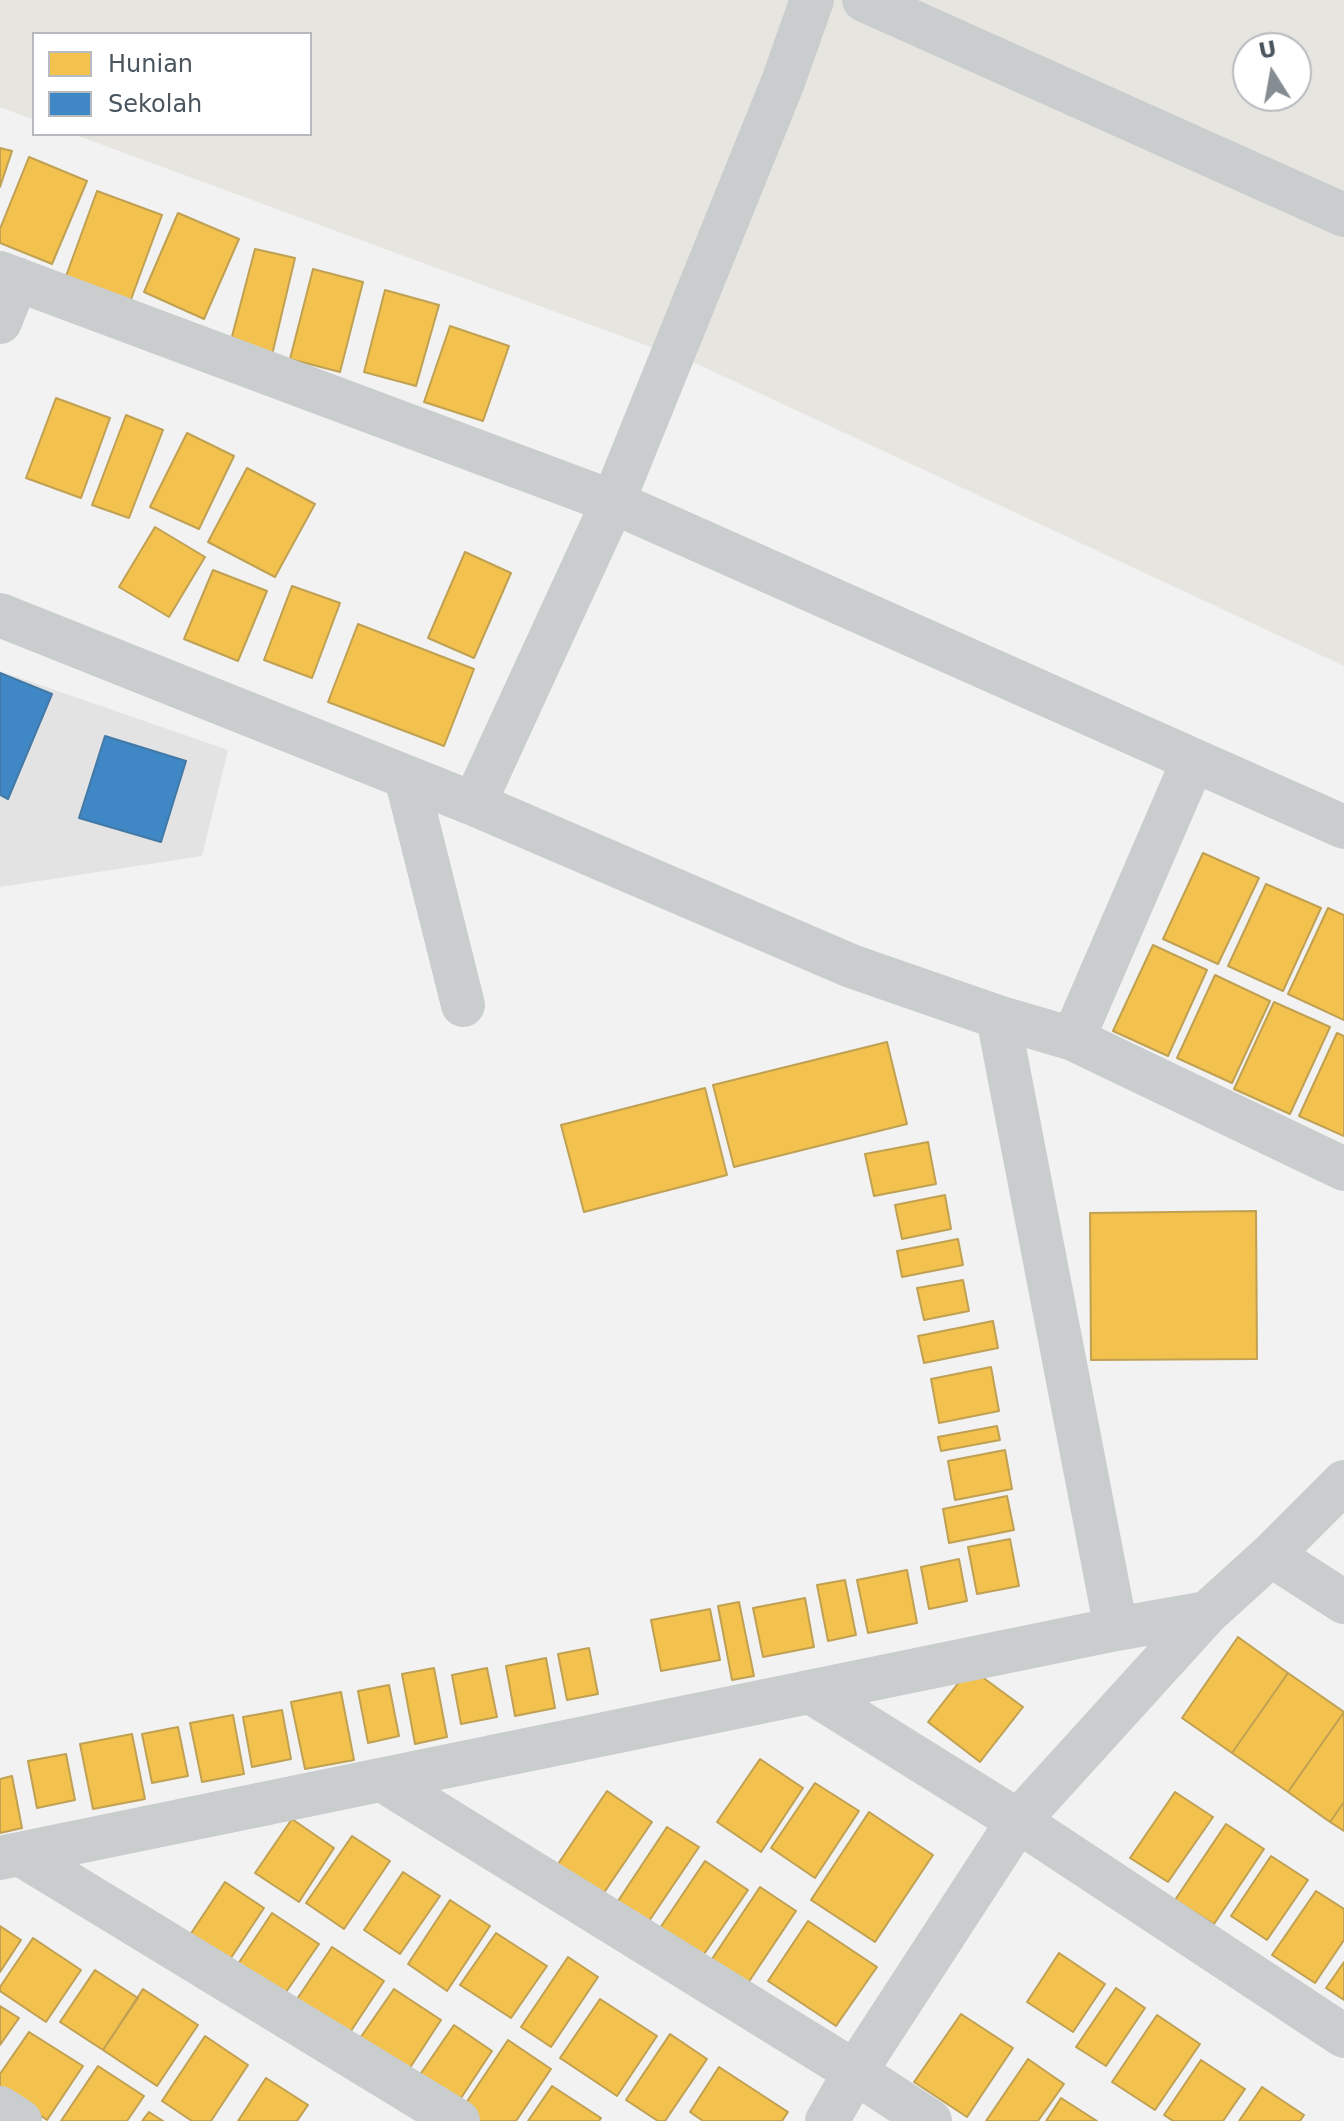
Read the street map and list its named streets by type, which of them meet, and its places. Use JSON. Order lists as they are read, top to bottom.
{
  "legend": ["Hunian", "Sekolah"],
  "north": "top"
}
